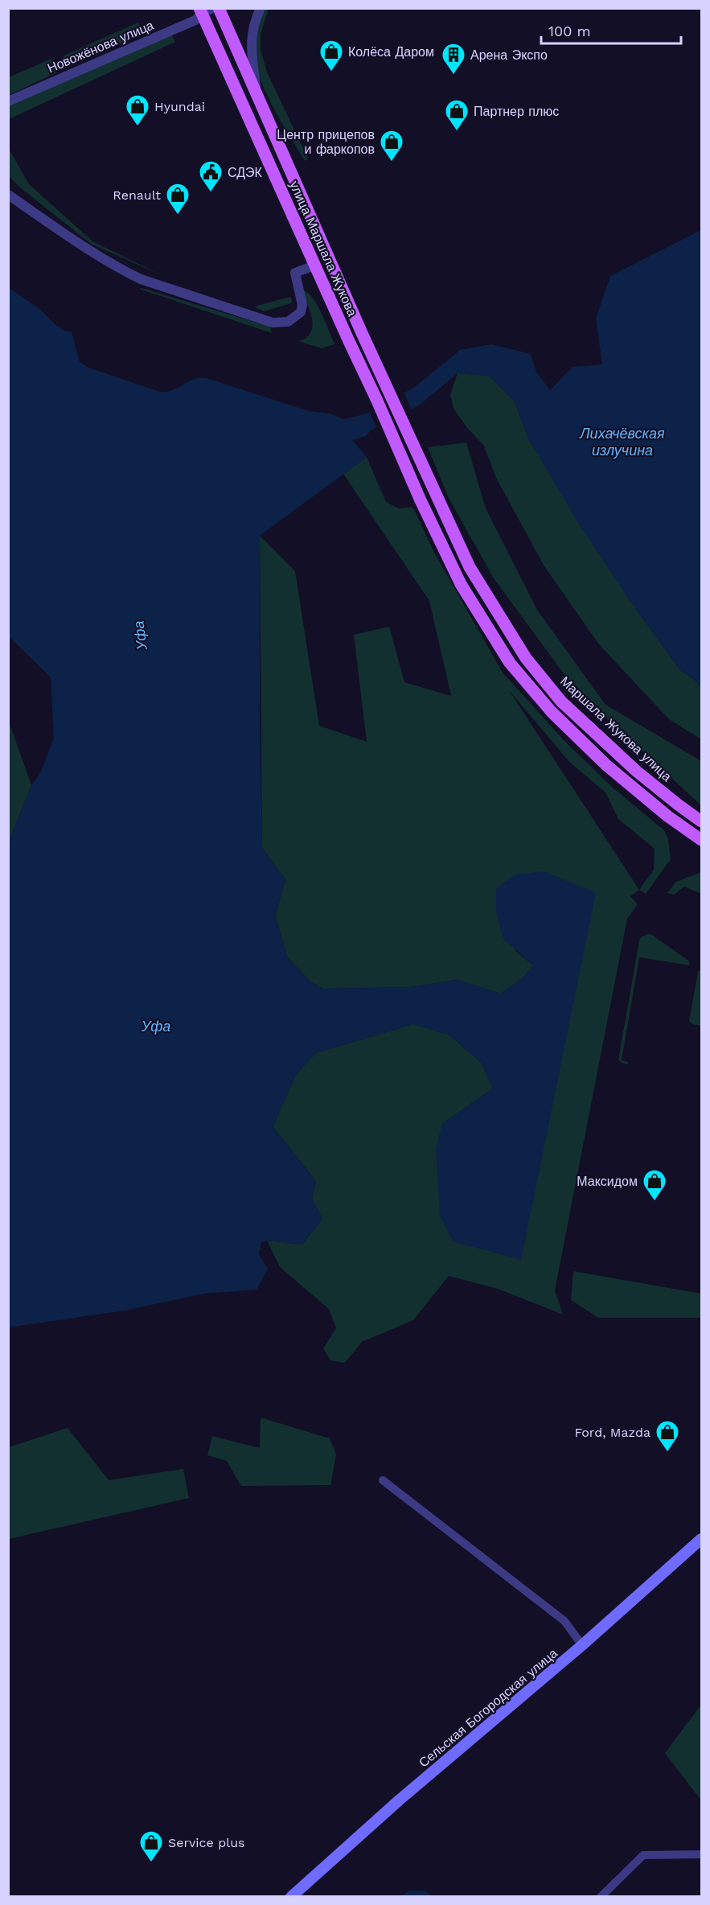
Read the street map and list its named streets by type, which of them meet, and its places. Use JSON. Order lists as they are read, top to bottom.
{
  "streets": {
    "main road": ["улица Маршала Жукова", "Маршала Жукова улица", "Сельская Богородская улица"],
    "street": ["Новожёнова улица"]
  },
  "crossings": [
    ["Новожёнова улица", "улица Маршала Жукова"],
    ["улица Маршала Жукова", "Маршала Жукова улица"]
  ],
  "water": ["Лихачёвская излучина", "Уфа"],
  "places": {
    "shop": [
      "Колёса Даром",
      "Hyundai",
      "Партнер плюс",
      "Центр прицепов и фаркопов",
      "Renault",
      "Максидом",
      "Ford, Mazda",
      "Service plus"
    ],
    "building": ["Арена Экспо"],
    "public building": ["СДЭК"]
  },
  "scale_bar": "100 m"
}
